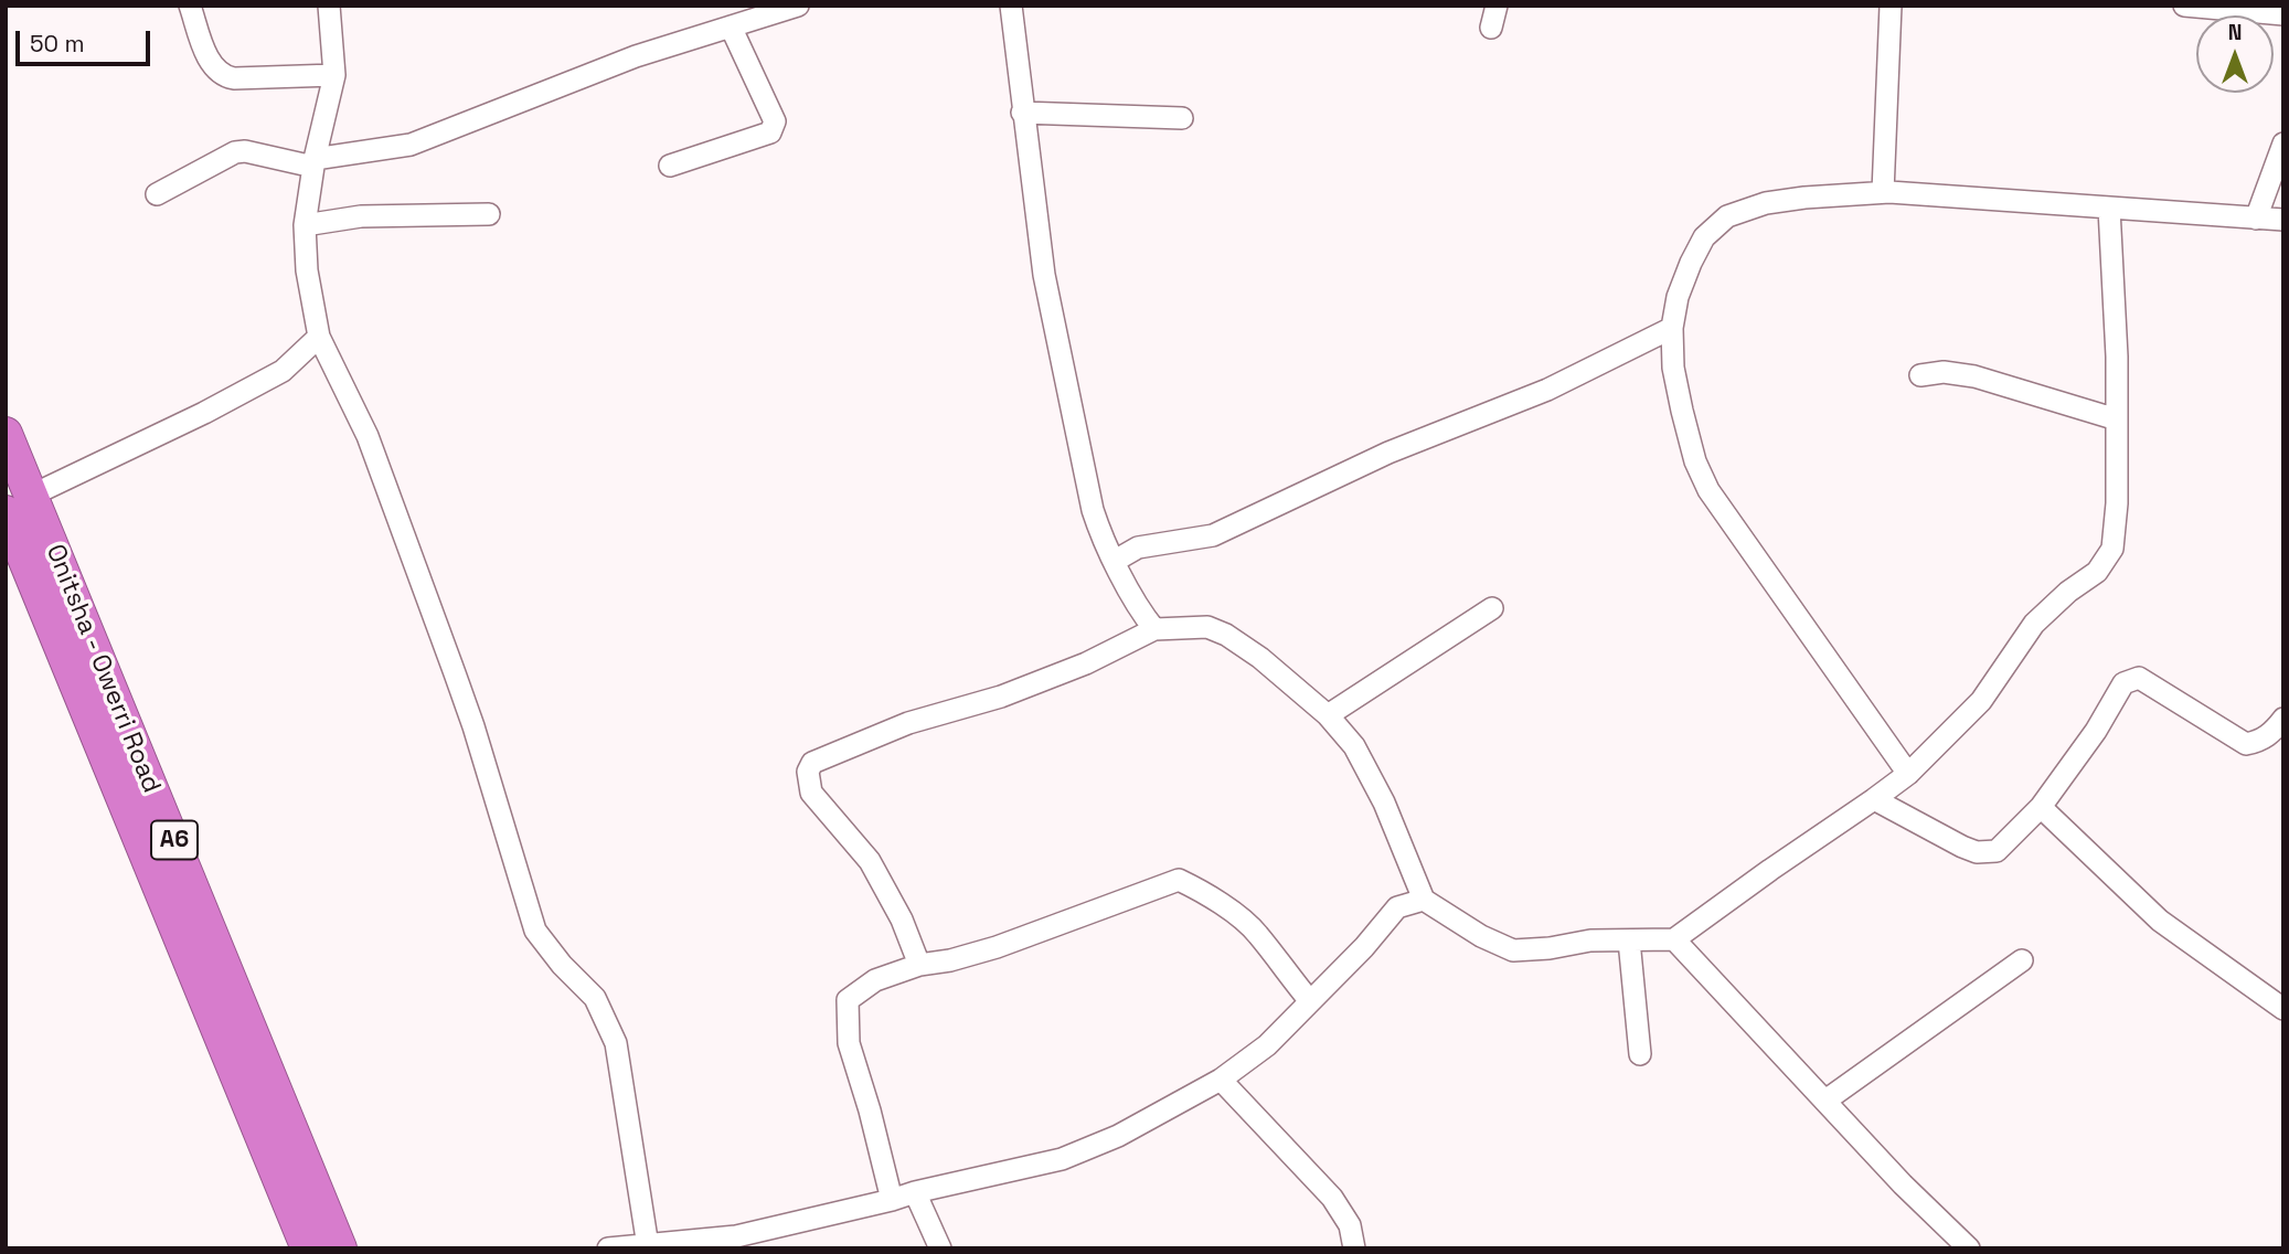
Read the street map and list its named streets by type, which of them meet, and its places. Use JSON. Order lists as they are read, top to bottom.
{
  "streets": {
    "highway": ["Onitsha - Owerri Road", "A6"]
  },
  "scale_bar": "50 m",
  "north": "top"
}
